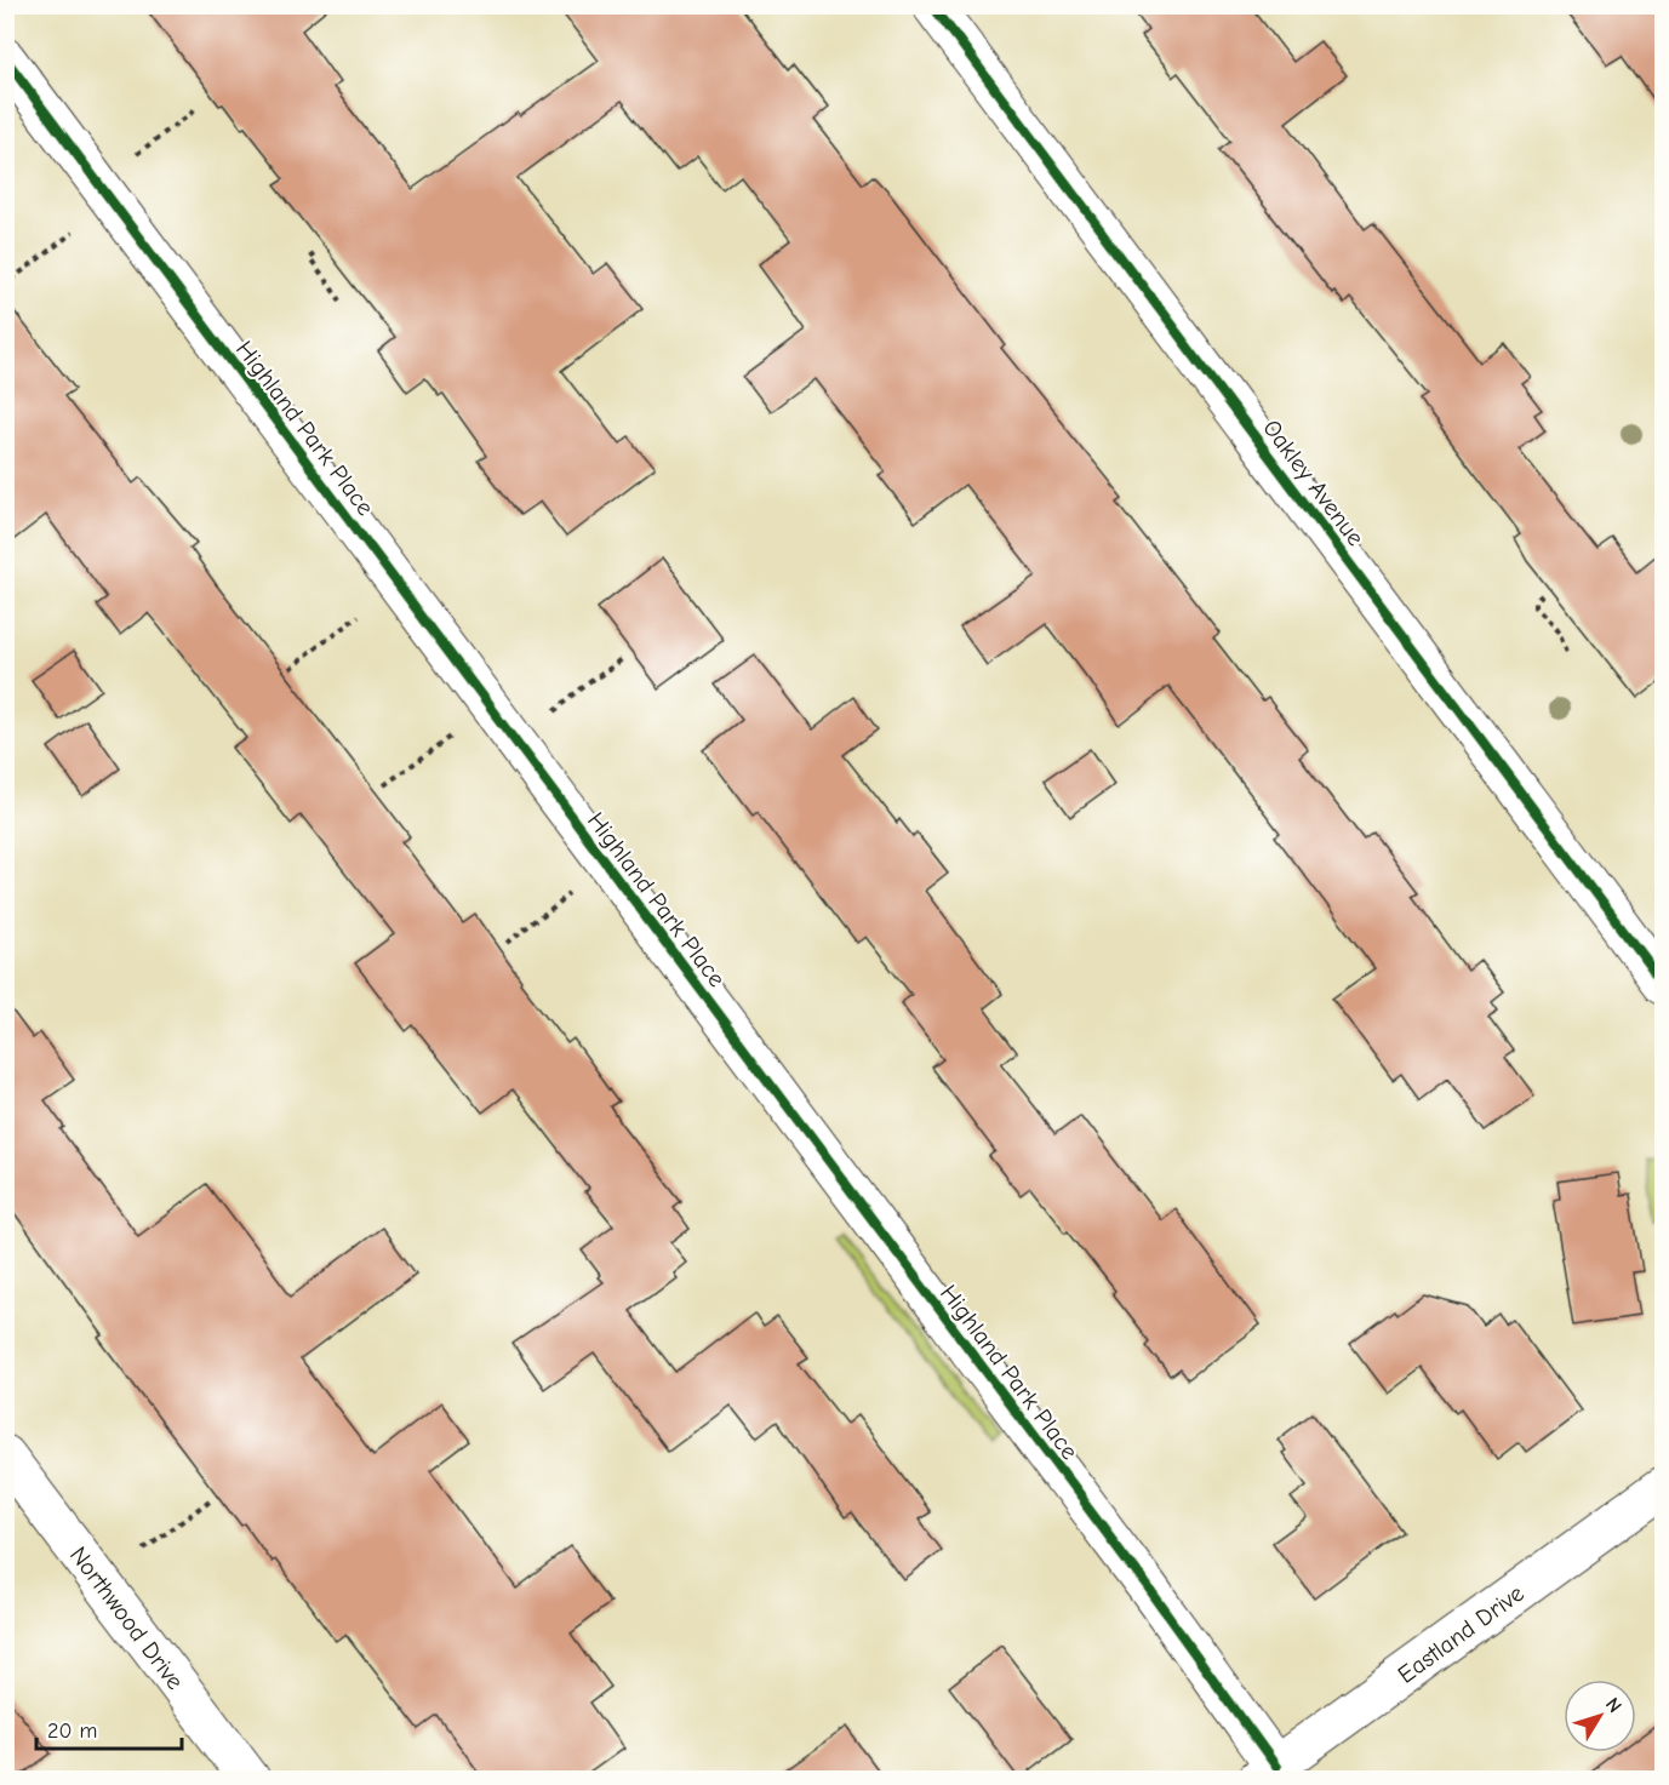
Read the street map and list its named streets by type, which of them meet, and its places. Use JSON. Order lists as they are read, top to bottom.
{
  "streets": {
    "street": [
      "Highland Park Place",
      "Oakley Avenue",
      "Northwood Drive",
      "Eastland Drive"
    ]
  },
  "crossings": [
    ["Highland Park Place", "Eastland Drive"]
  ],
  "scale_bar": "20 m",
  "north": "top right"
}
